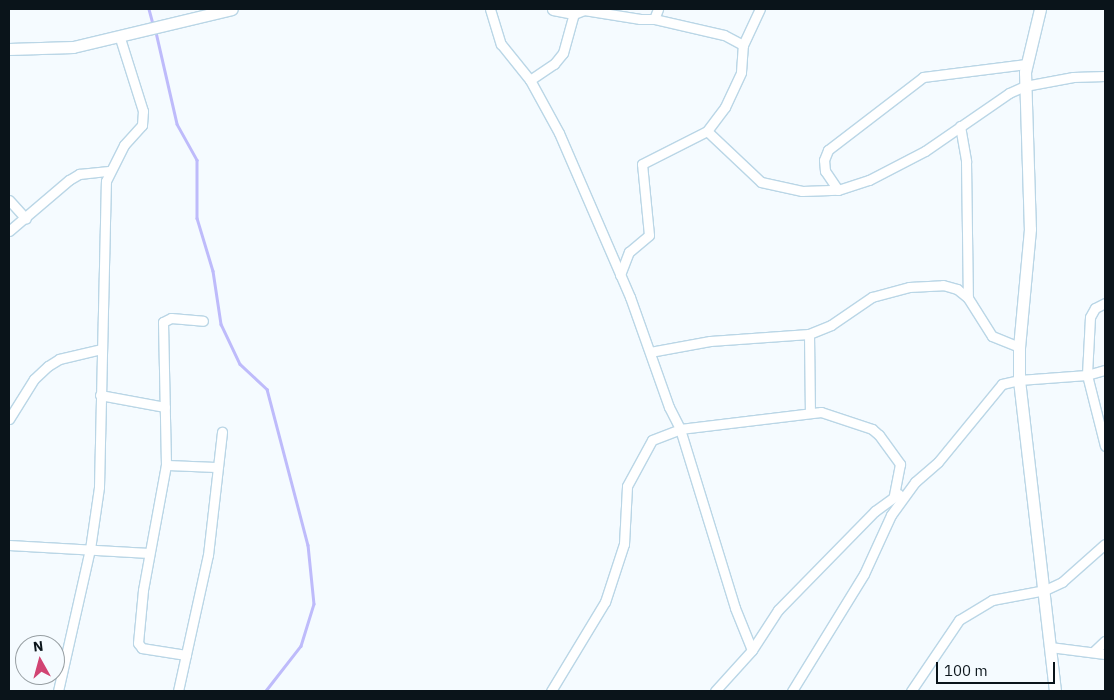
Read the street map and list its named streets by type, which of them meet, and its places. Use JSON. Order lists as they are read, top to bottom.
{
  "scale_bar": "100 m",
  "north": "top"
}
